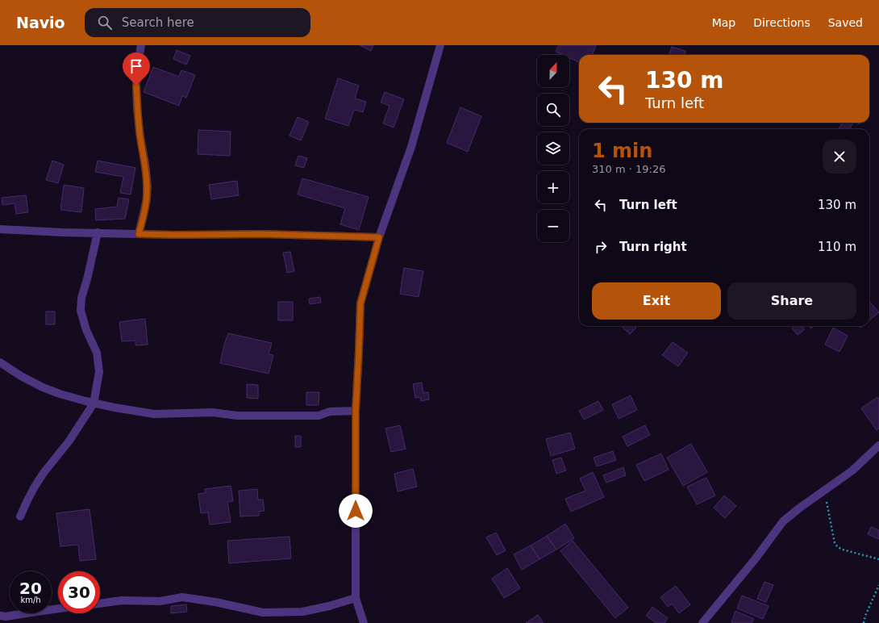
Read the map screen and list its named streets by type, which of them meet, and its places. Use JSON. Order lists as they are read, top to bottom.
{
  "north": "top",
  "page": {
    "header": "Navio",
    "search": "Search here",
    "nav": ["Map", "Directions", "Saved"],
    "map_buttons": ["+", "−"],
    "turn": ["130 m", "Turn left"],
    "heading": ["1 min", "310 m · 19:26"],
    "list": [
      {
        "name": "Turn left",
        "value": "130 m"
      },
      {
        "name": "Turn right",
        "value": "110 m"
      }
    ],
    "buttons": ["Exit", "Share"],
    "speed": "20 km/h",
    "limit": "30"
  }
}
